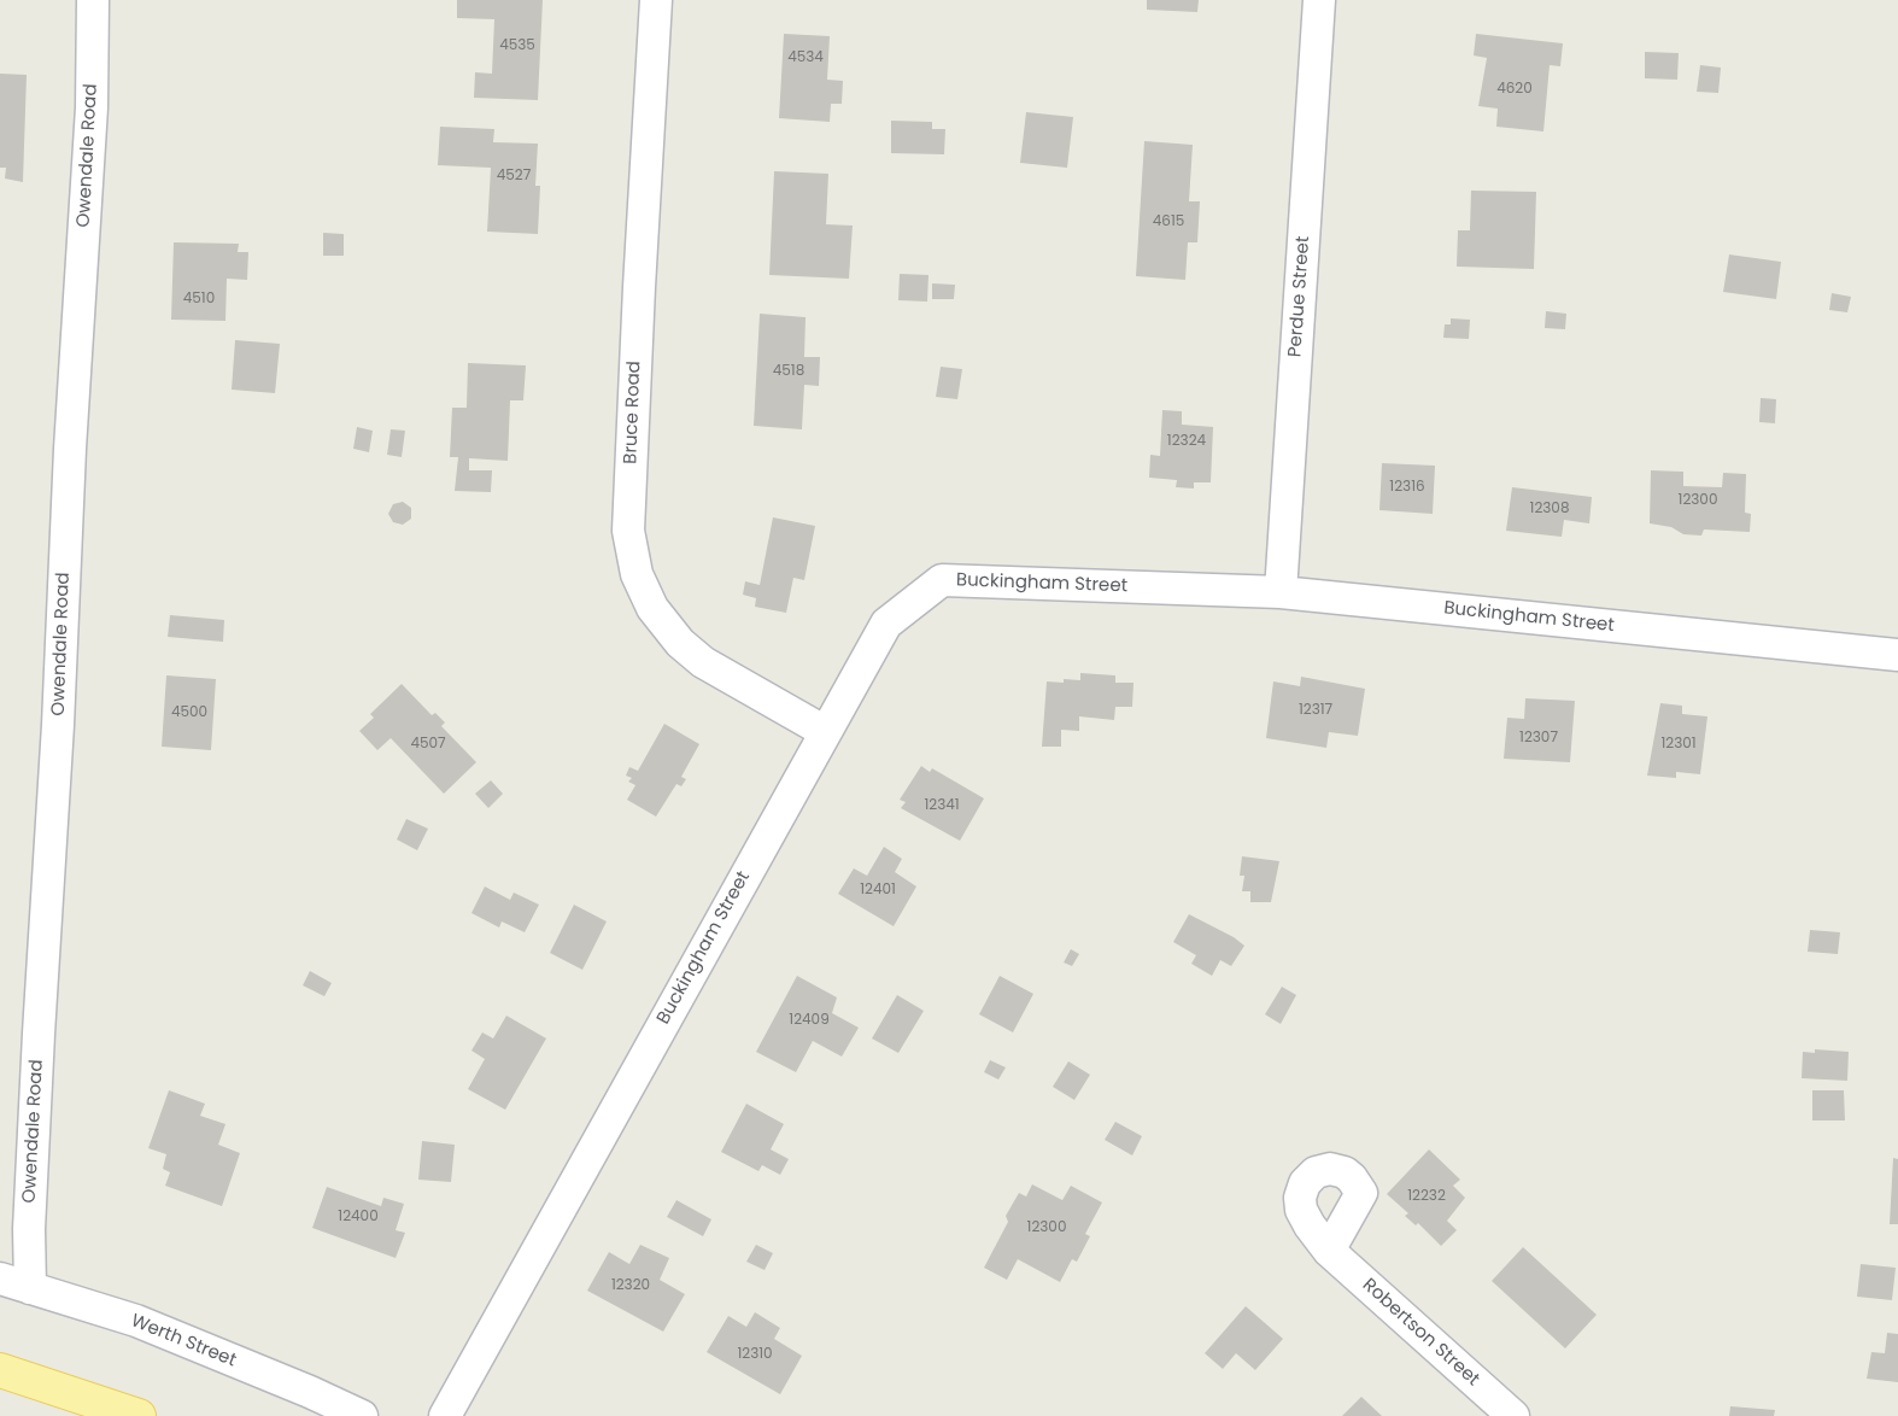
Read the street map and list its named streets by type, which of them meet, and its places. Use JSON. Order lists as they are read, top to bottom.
{
  "streets": {
    "street": [
      "Owendale Road",
      "Perdue Street",
      "Bruce Road",
      "Buckingham Street",
      "Robertson Street",
      "Werth Street"
    ]
  },
  "crossings": [
    ["Owendale Road", "Werth Street"],
    ["Perdue Street", "Buckingham Street"],
    ["Bruce Road", "Buckingham Street"]
  ],
  "house_numbers": [
    "4535",
    "4534",
    "4620",
    "4527",
    "4615",
    "4510",
    "4518",
    "12324",
    "12316",
    "12300",
    "12308",
    "12317",
    "4500",
    "12307",
    "4507",
    "12301",
    "12341",
    "12401",
    "12409",
    "12232",
    "12400",
    "12300",
    "12320",
    "12310"
  ]
}
